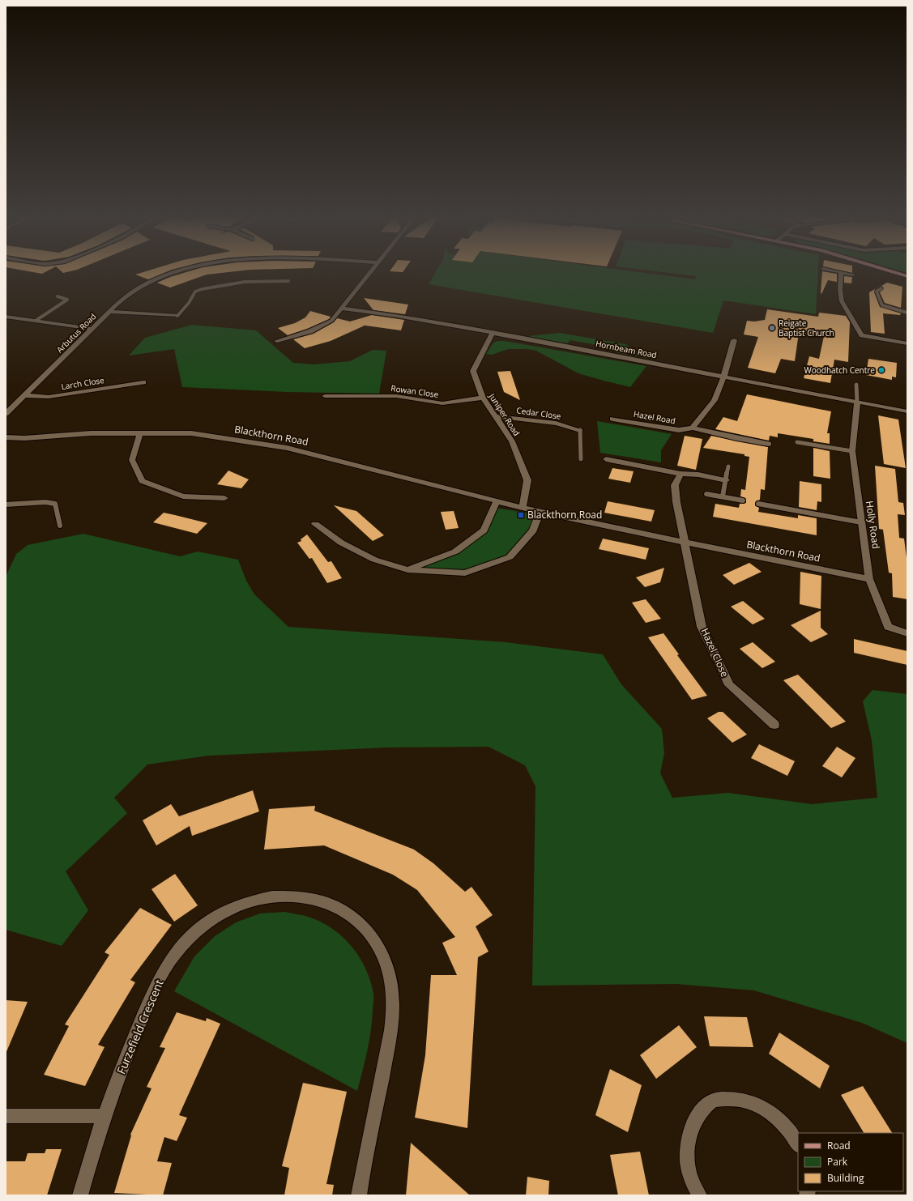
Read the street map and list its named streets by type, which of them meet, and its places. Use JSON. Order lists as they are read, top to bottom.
{
  "streets": {
    "street": [
      "Arbutus Road",
      "Hornbeam Road",
      "Larch Close",
      "Rowan Close",
      "Cedar Close",
      "Juniper Road",
      "Hazel Road",
      "Blackthorn Road",
      "Holly Road",
      "Hazel Close",
      "Furzefield Crescent"
    ]
  },
  "crossings": [
    ["Arbutus Road", "Larch Close"],
    ["Hornbeam Road", "Juniper Road"],
    ["Hornbeam Road", "Holly Road"],
    ["Rowan Close", "Juniper Road"],
    ["Cedar Close", "Juniper Road"],
    ["Juniper Road", "Blackthorn Road"],
    ["Blackthorn Road", "Holly Road"],
    ["Blackthorn Road", "Hazel Close"]
  ],
  "places": {
    "other": ["Reigate Baptist Church", "Woodhatch Centre"],
    "transit": ["Blackthorn Road"]
  },
  "legend": ["Road", "Park", "Building"]
}
